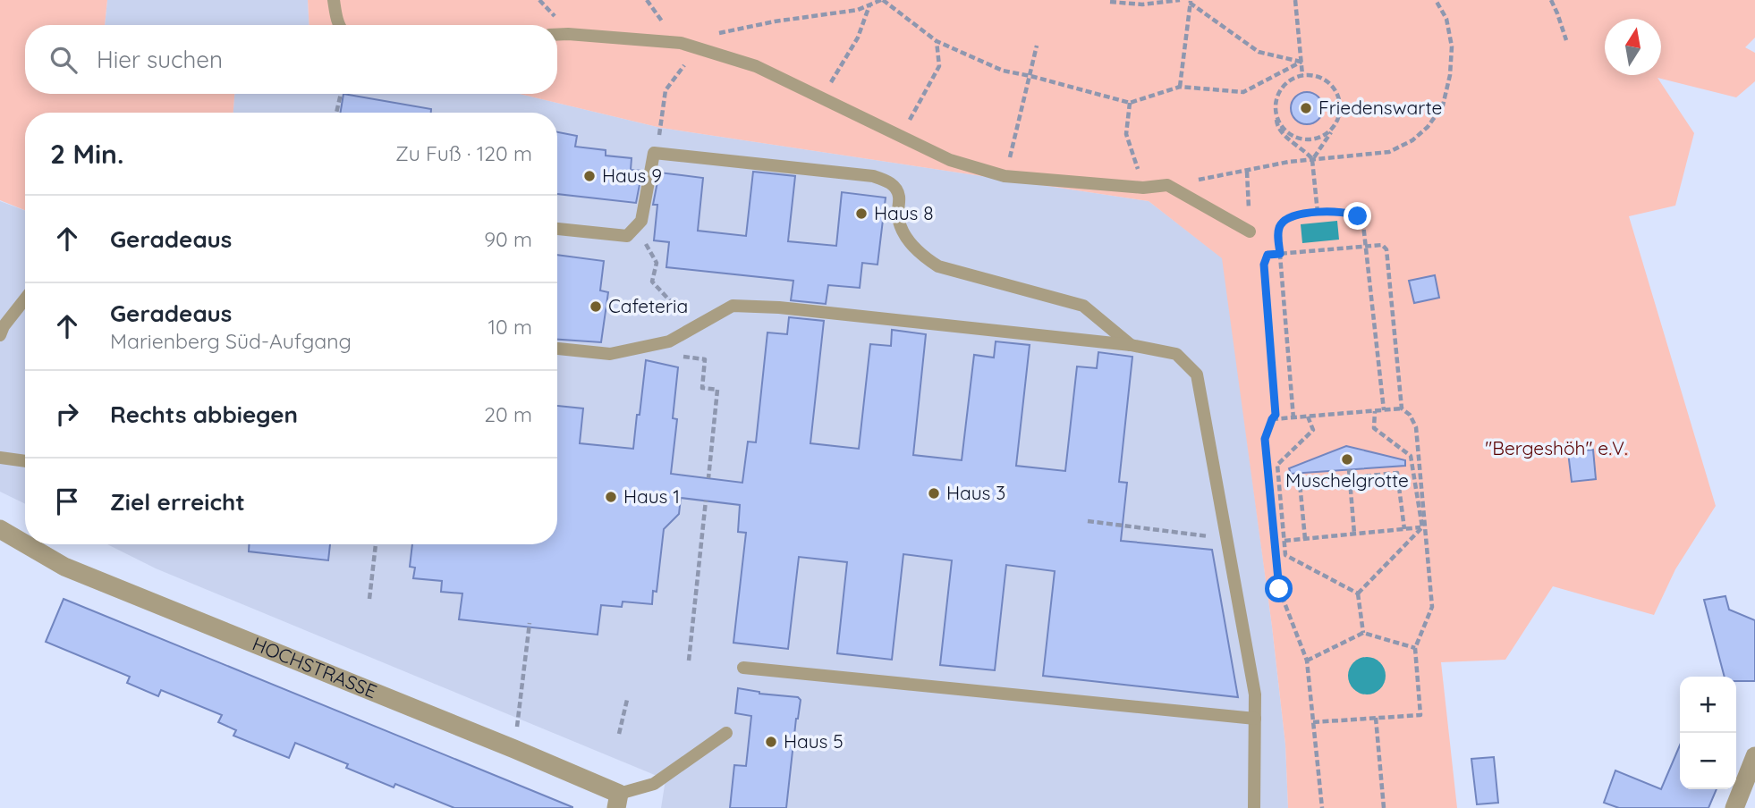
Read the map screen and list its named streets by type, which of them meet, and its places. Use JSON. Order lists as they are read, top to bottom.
{
  "streets": {
    "street": ["HOCHSTRASSE"]
  },
  "parks": ["\"Bergeshöh\" e.V."],
  "places": [
    "Friedenswarte",
    "Haus 9",
    "Haus 8",
    "Cafeteria",
    "Muschelgrotte",
    "Haus 3",
    "Haus 1",
    "Haus 5"
  ],
  "north": "top",
  "page": {
    "search": "Hier suchen",
    "heading": ["2 Min.", "Zu Fuß · 120 m"],
    "list": [
      ["Geradeaus", "90 m"],
      ["Geradeaus", "Marienberg Süd-Aufgang", "10 m"],
      ["Rechts abbiegen", "20 m"],
      "Ziel erreicht"
    ],
    "map_buttons": ["+", "−"]
  }
}
